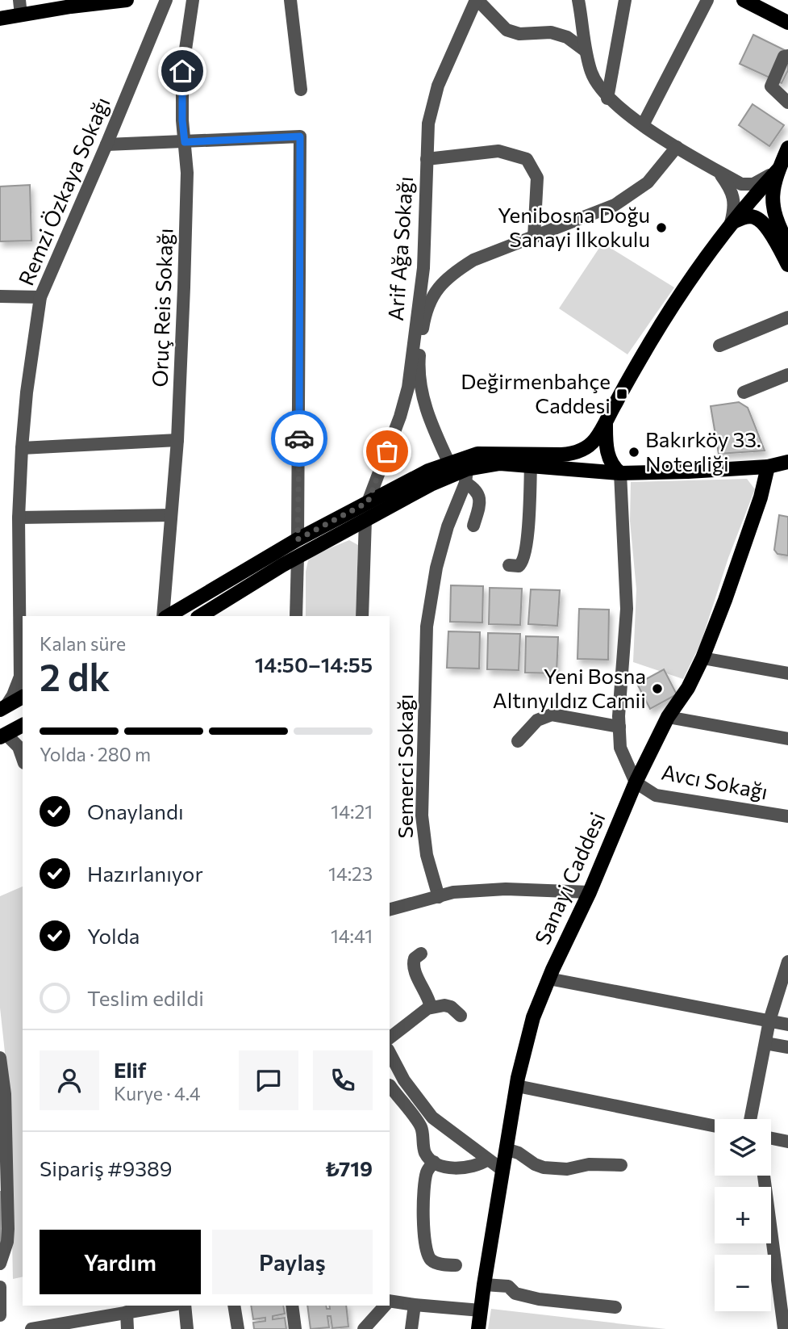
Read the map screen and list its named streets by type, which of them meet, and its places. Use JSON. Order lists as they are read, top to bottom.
{
  "streets": {
    "main road": ["Sanayi Caddesi"],
    "street": [
      "Remzi Özkaya Sokağı",
      "Arif Ağa Sokağı",
      "Oruç Reis Sokağı",
      "Semerci Sokağı",
      "Avcı Sokağı"
    ]
  },
  "crossings": [
    ["Avcı Sokağı", "Sanayi Caddesi"]
  ],
  "places": {
    "other": ["Yenibosna Doğu Sanayi İlkokulu", "Bakırköy 33. Noterliği", "Yeni Bosna Altınyıldız Camii"],
    "transit": ["Değirmenbahçe Caddesi"]
  },
  "page": {
    "heading": ["2 dk", "Kalan süre", "14:50–14:55"],
    "panel": [
      "Elif",
      "Kurye · 4.4",
      "Sipariş #9389",
      "₺719"
    ],
    "bar": "Yolda · 280 m",
    "list": [
      ["Onaylandı", "14:21"],
      ["Hazırlanıyor", "14:23"],
      ["Yolda", "14:41"],
      "Teslim edildi"
    ],
    "map_buttons": ["+", "−"],
    "buttons": ["Yardım", "Paylaş"]
  }
}
